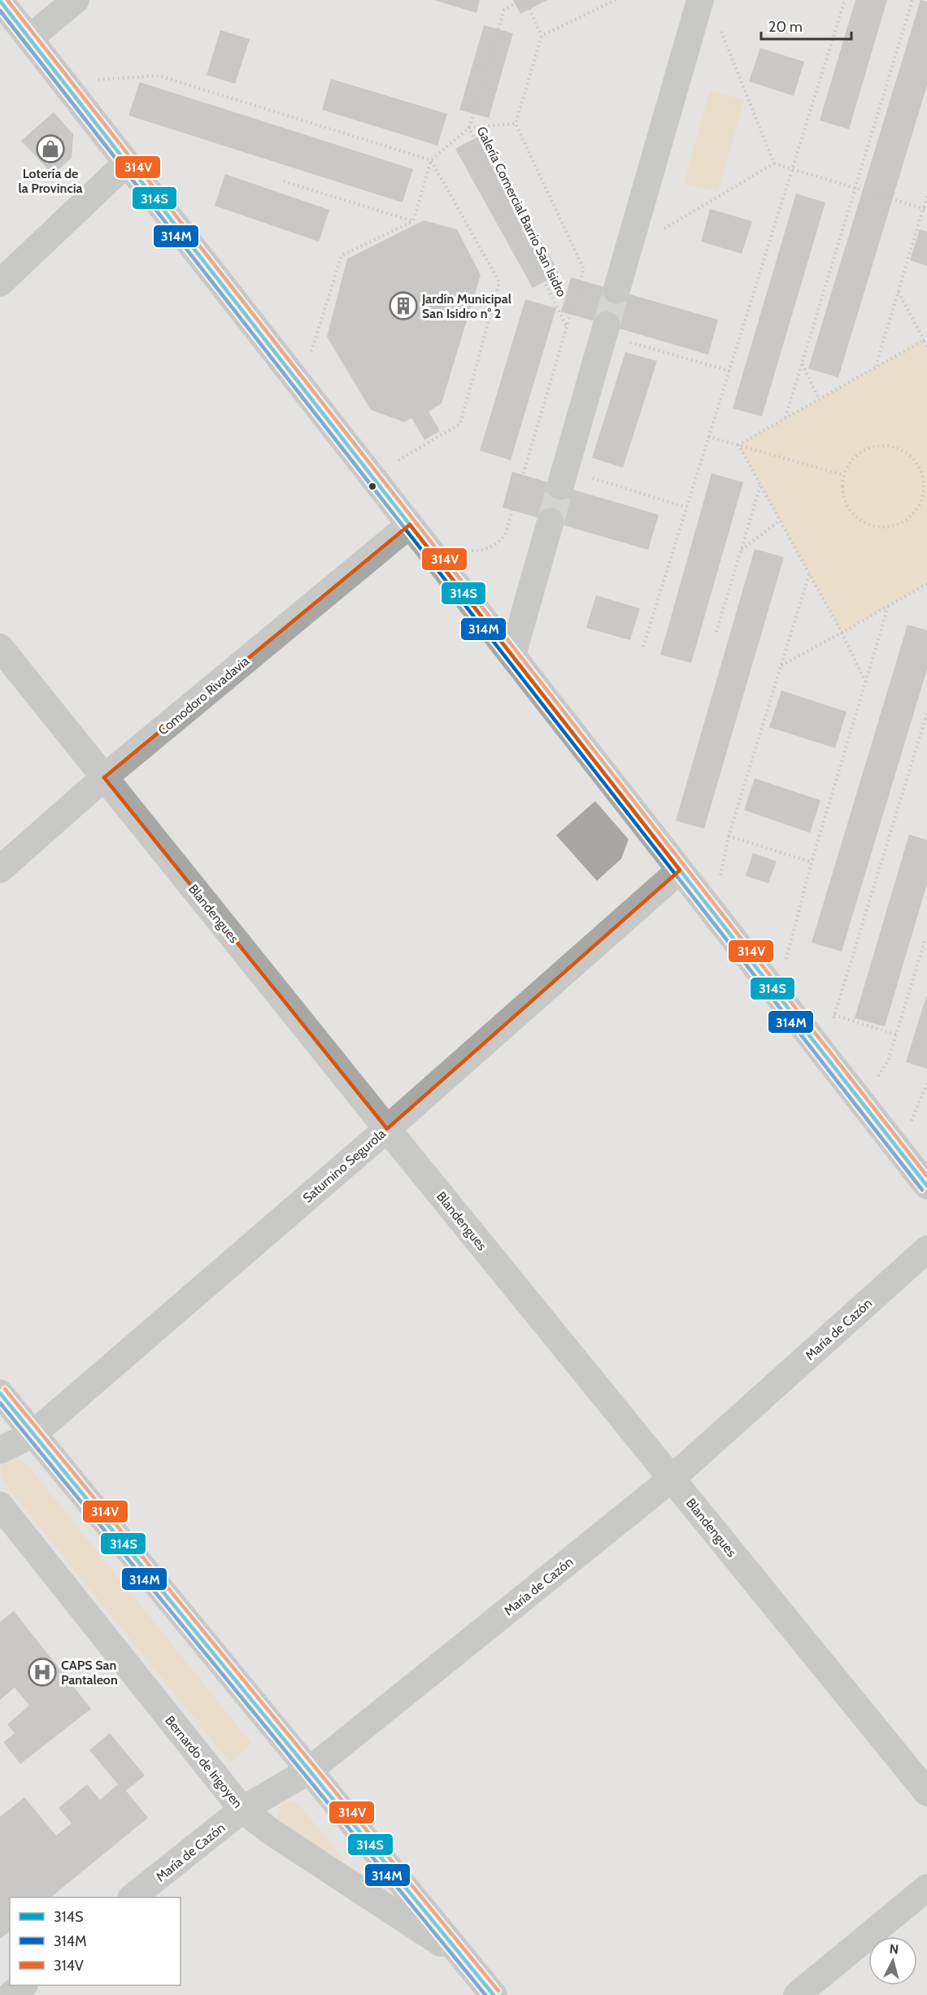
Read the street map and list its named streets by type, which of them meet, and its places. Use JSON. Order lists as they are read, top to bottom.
{
  "streets": {
    "street": [
      "Comodoro Rivadavia",
      "Blandengues",
      "Saturnino Segurola",
      "María de Cazón",
      "Bernardo de Irigoyen"
    ],
    "path": ["Galería Comercial Barrio San Isidro"]
  },
  "crossings": [
    ["Comodoro Rivadavia", "Blandengues"],
    ["Blandengues", "Saturnino Segurola"],
    ["Blandengues", "María de Cazón"],
    ["Saturnino Segurola", "Bernardo de Irigoyen"],
    ["María de Cazón", "Bernardo de Irigoyen"]
  ],
  "places": {
    "shop": ["Lotería de la Provincia"],
    "building": ["Jardín Municipal San Isidro n° 2"],
    "hospital": ["CAPS San Pantaleon"]
  },
  "lines": ["transit line 314V", "transit line 314S", "transit line 314M"],
  "legend": ["314S", "314M", "314V"],
  "scale_bar": "20 m",
  "north": "top"
}
